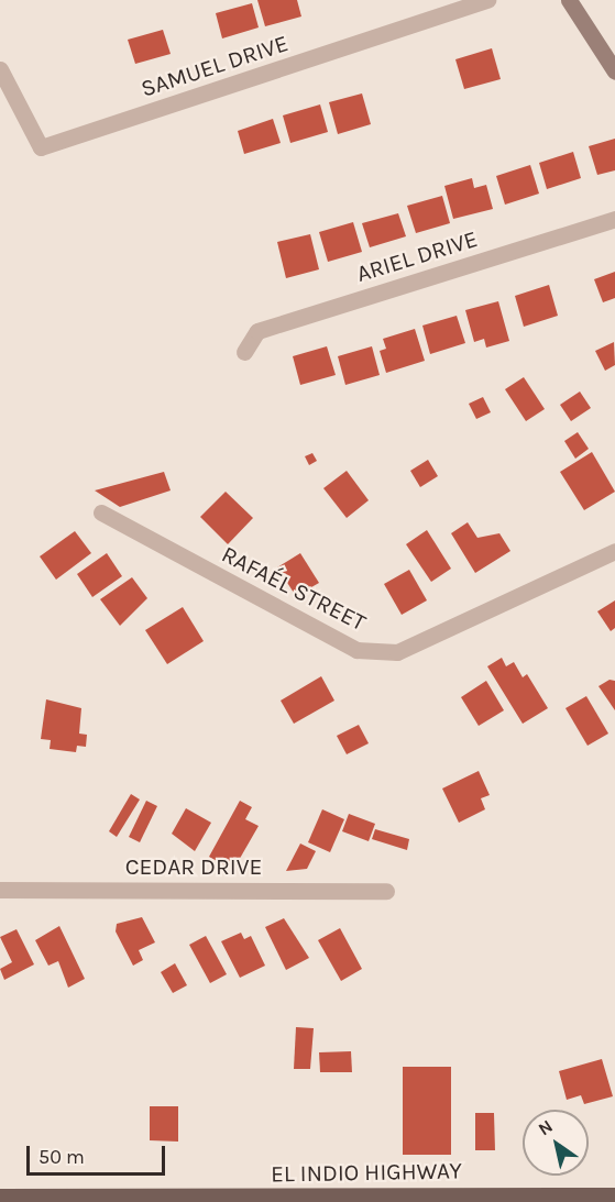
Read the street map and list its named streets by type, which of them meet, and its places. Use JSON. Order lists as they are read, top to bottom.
{
  "streets": {
    "main road": ["EL INDIO HIGHWAY"],
    "street": [
      "SAMUEL DRIVE",
      "ARIEL DRIVE",
      "RAFAÉL STREET",
      "CEDAR DRIVE"
    ]
  },
  "scale_bar": "50 m",
  "north": "top left"
}
